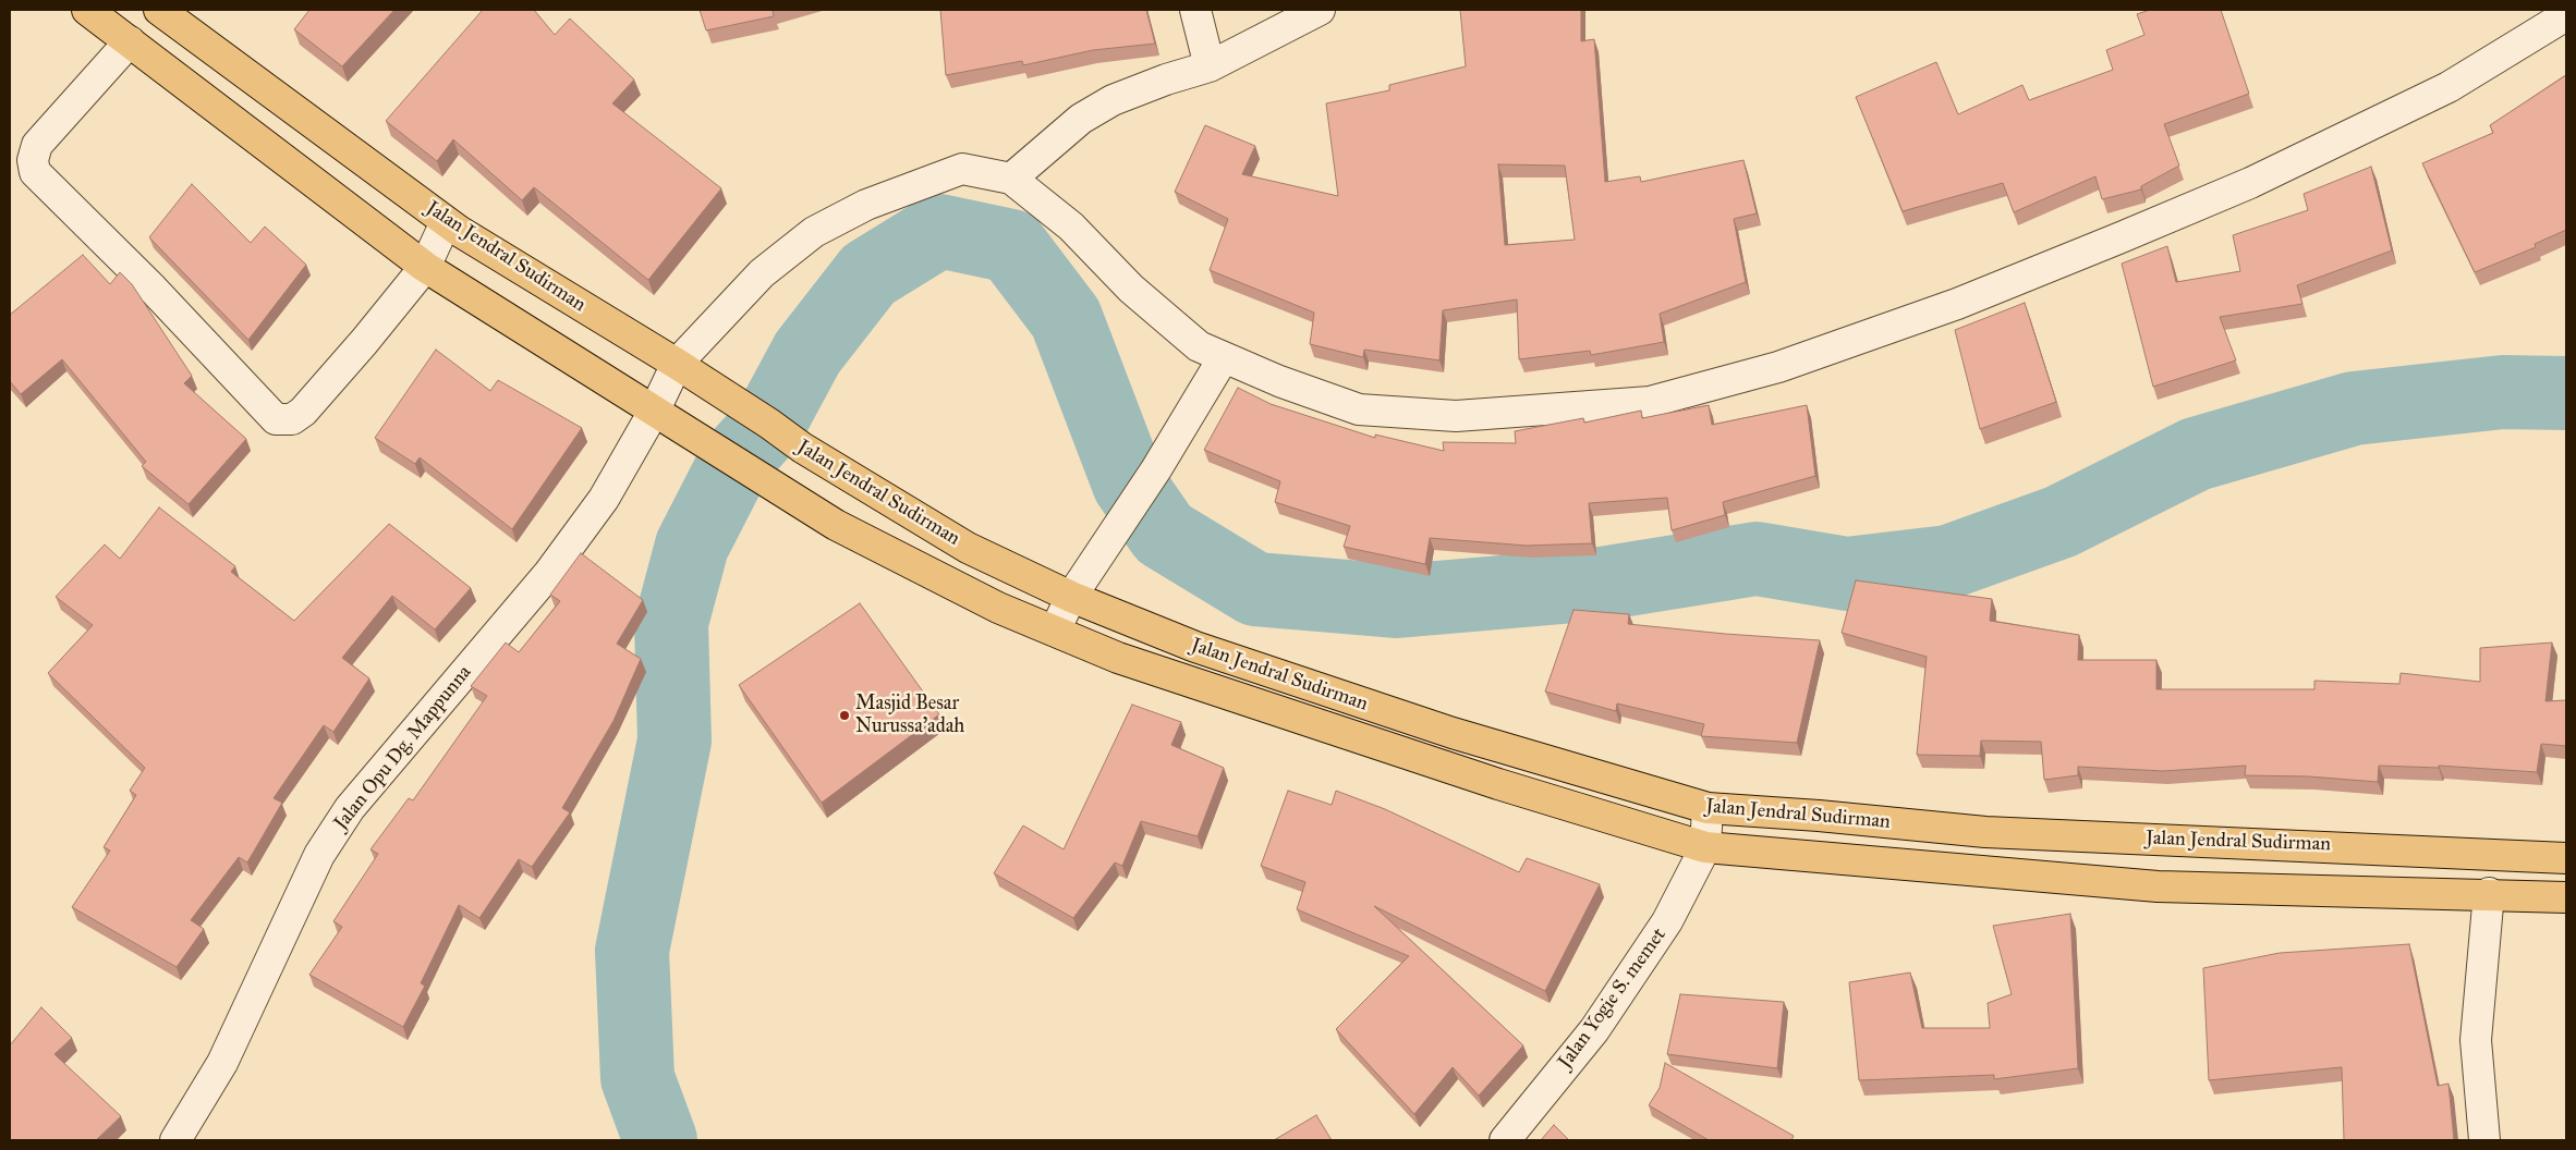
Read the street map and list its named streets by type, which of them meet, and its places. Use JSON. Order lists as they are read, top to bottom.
{
  "streets": {
    "highway": ["Jalan Jendral Sudirman"],
    "street": ["Jalan Opu Dg. Mappunna", "Jalan Yogie S. memet"]
  },
  "crossings": [
    ["Jalan Jendral Sudirman", "Jalan Opu Dg. Mappunna"],
    ["Jalan Jendral Sudirman", "Jalan Yogie S. memet"]
  ],
  "places": ["Masjid Besar Nurussa'adah"]
}
